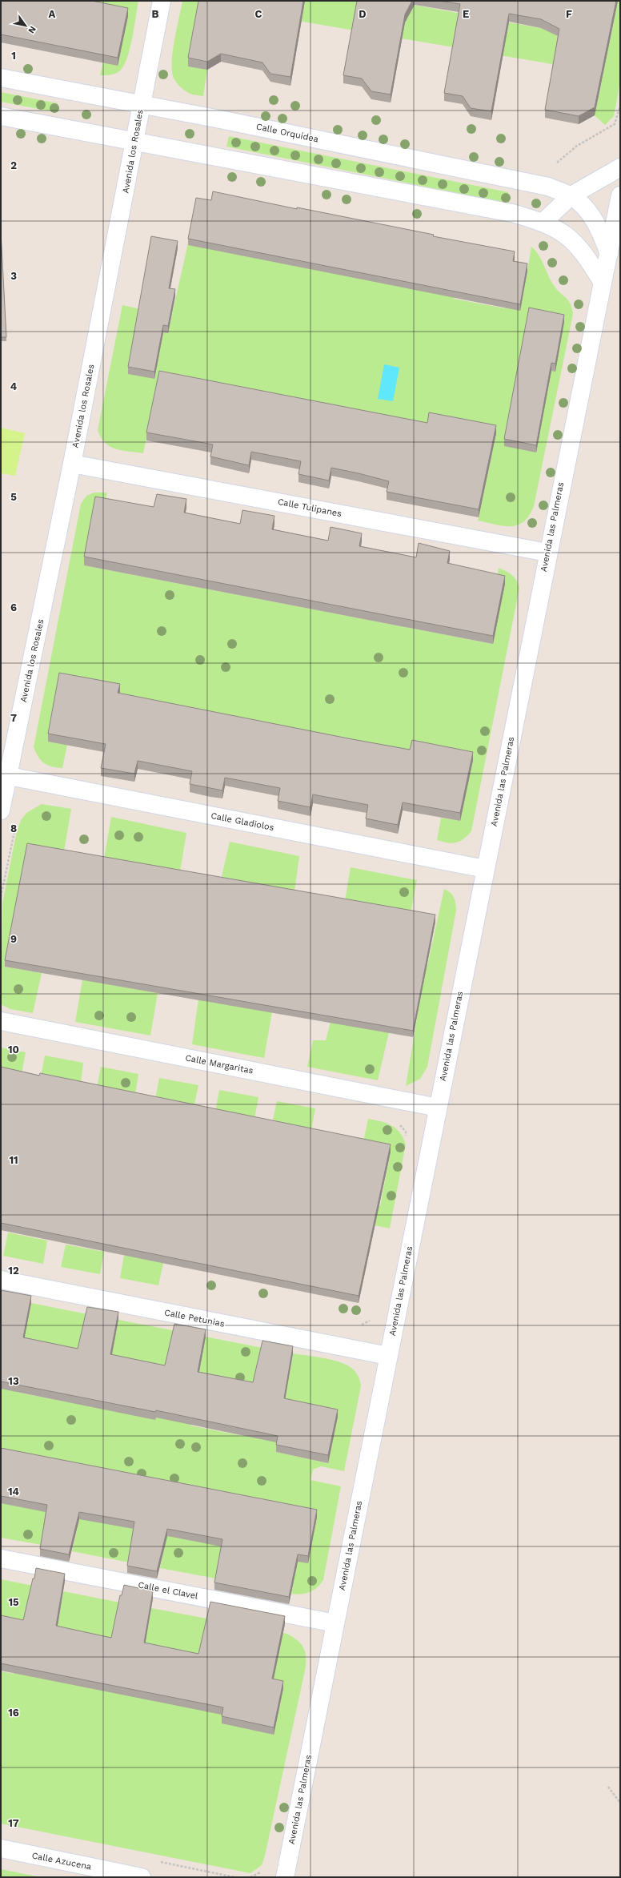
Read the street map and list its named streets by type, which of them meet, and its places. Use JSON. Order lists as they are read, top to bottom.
{
  "streets": {
    "street": [
      "Calle Orquídea",
      "Avenida los Rosales",
      "Calle Tulipanes",
      "Avenida las Palmeras",
      "Calle Gladiolos",
      "Calle Margaritas",
      "Calle Petunias",
      "Calle el Clavel",
      "Calle Azucena"
    ]
  },
  "crossings": [
    ["Calle Orquídea", "Avenida los Rosales"],
    ["Calle Orquídea", "Avenida las Palmeras"],
    ["Avenida los Rosales", "Calle Tulipanes"],
    ["Avenida los Rosales", "Calle Gladiolos"],
    ["Calle Tulipanes", "Avenida las Palmeras"],
    ["Avenida las Palmeras", "Calle Gladiolos"],
    ["Avenida las Palmeras", "Calle Margaritas"],
    ["Avenida las Palmeras", "Calle Petunias"],
    ["Avenida las Palmeras", "Calle el Clavel"]
  ],
  "north": "bottom right",
  "grid": {
    "columns": [
      "A",
      "B",
      "C",
      "D",
      "E",
      "F"
    ],
    "rows": [
      "1",
      "2",
      "3",
      "4",
      "5",
      "6",
      "7",
      "8",
      "9",
      "10",
      "11",
      "12",
      "13",
      "14",
      "15",
      "16",
      "17"
    ]
  }
}
